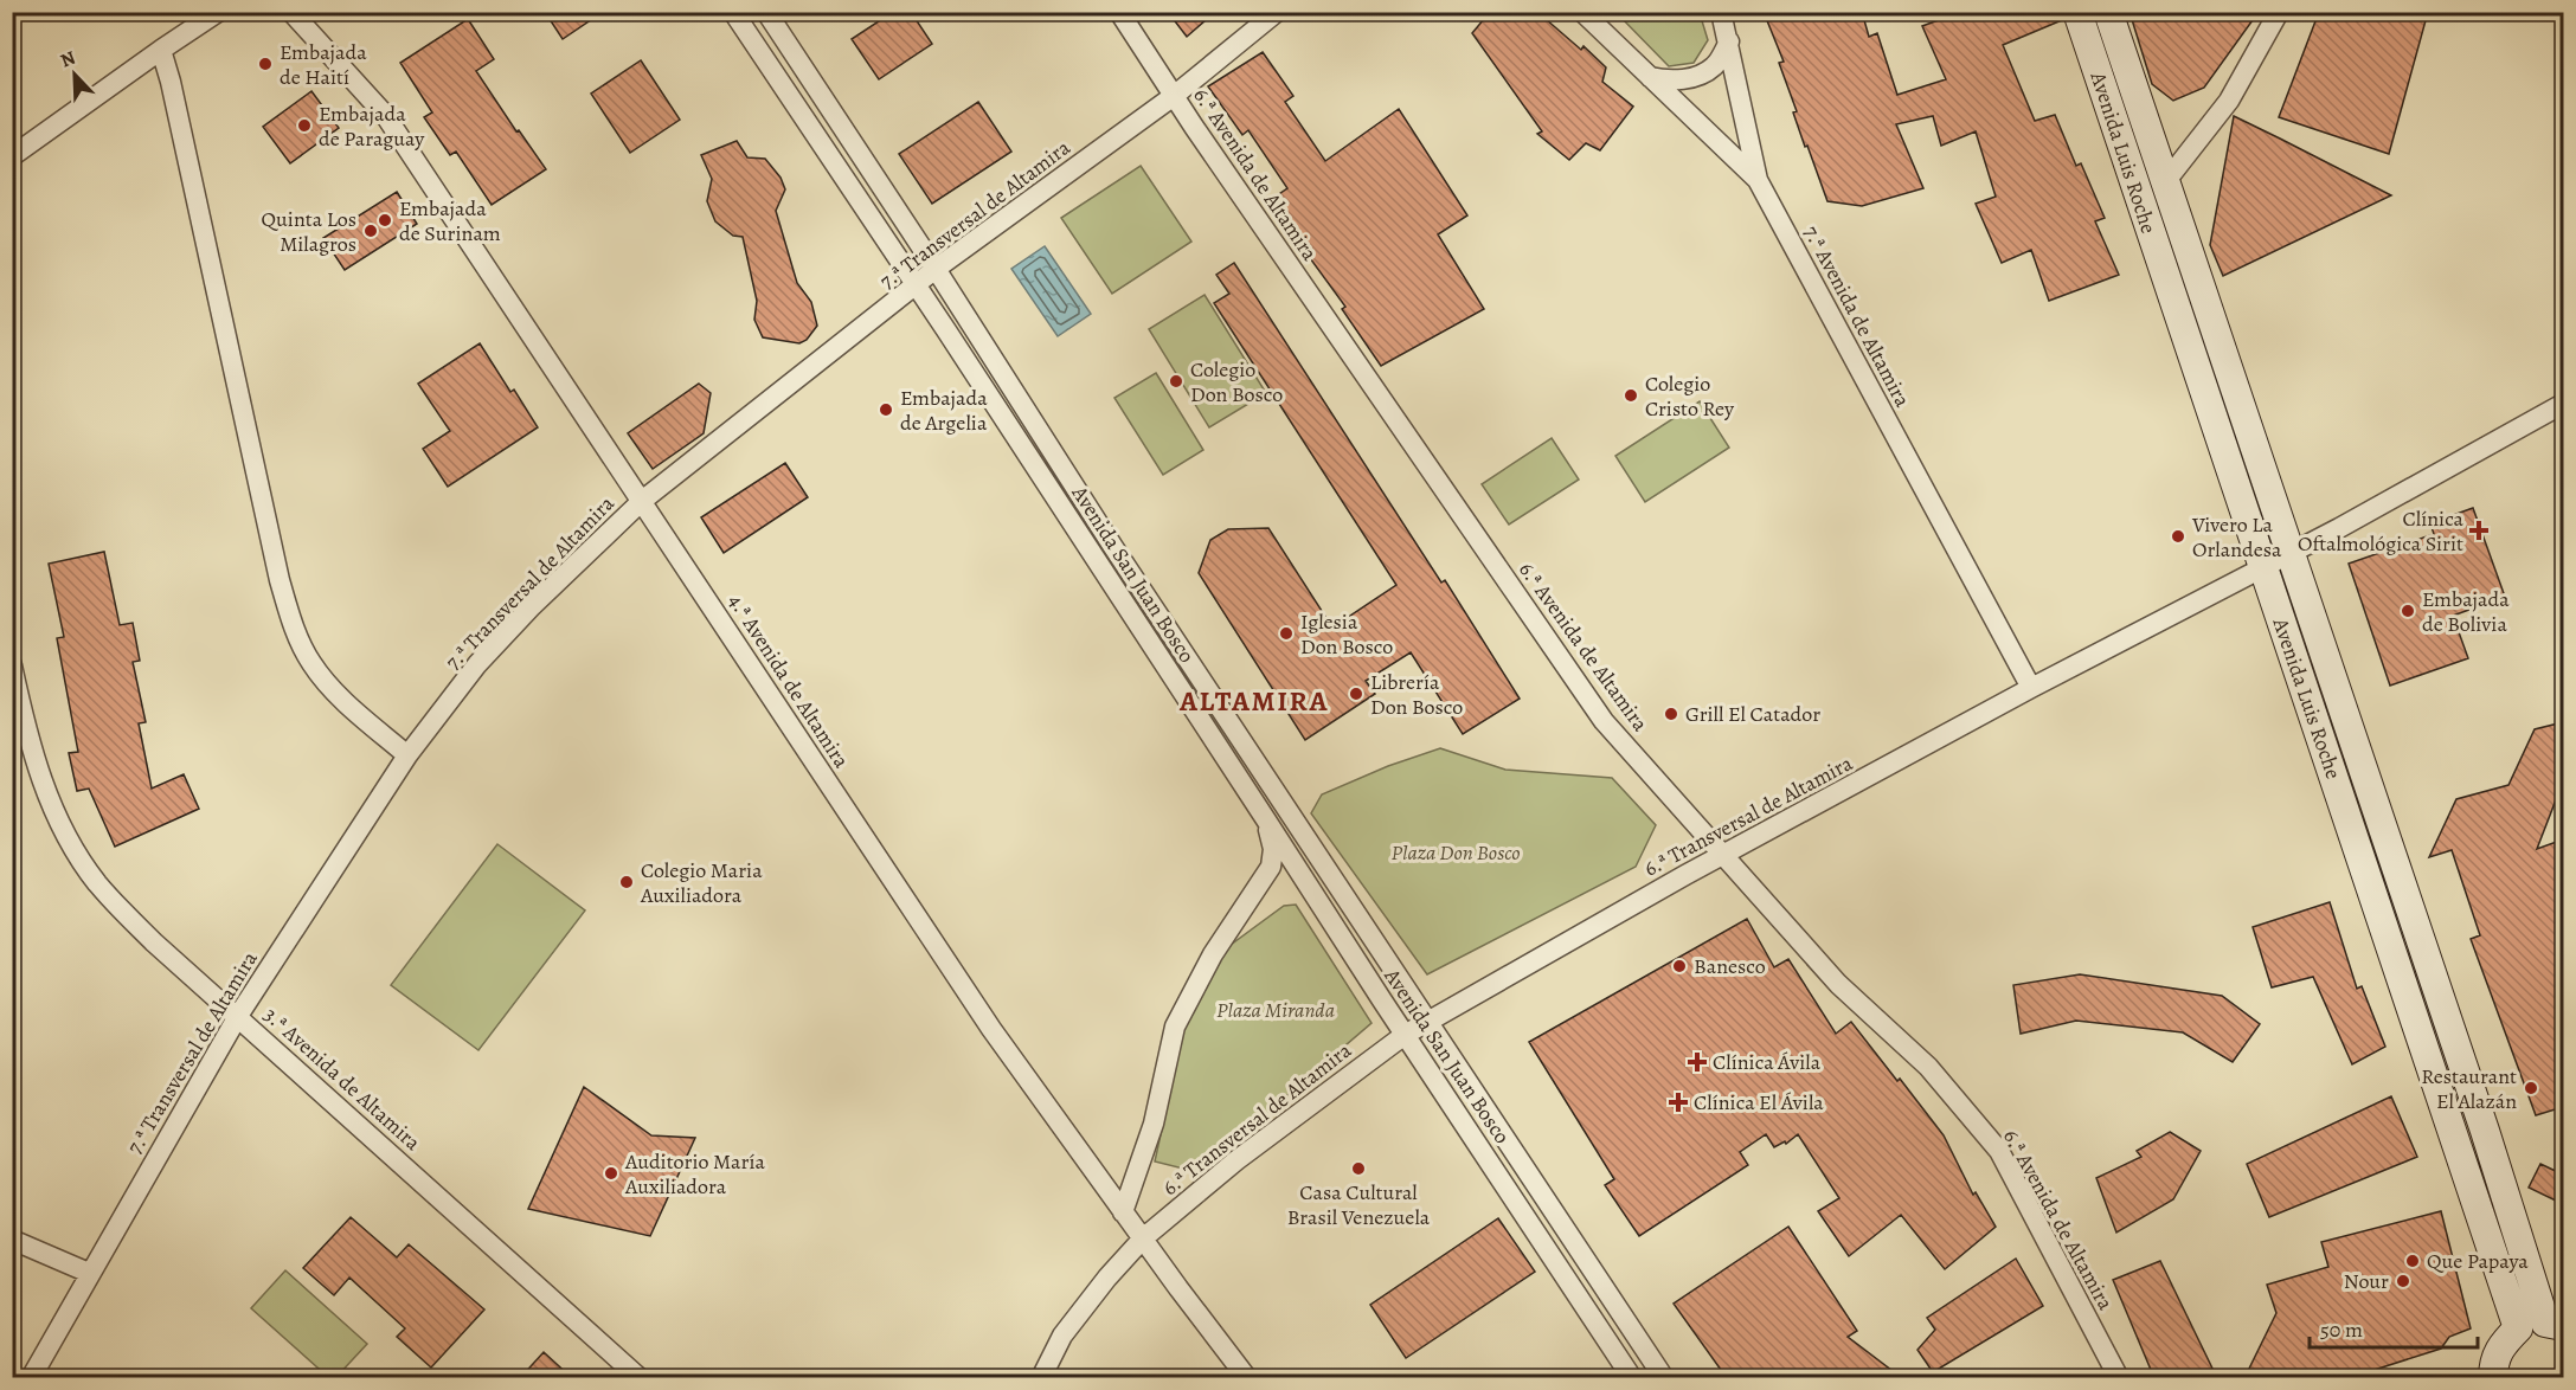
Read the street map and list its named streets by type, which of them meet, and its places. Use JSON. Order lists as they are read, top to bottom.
{
  "streets": {
    "main road": ["Avenida Luis Roche"],
    "street": [
      "6.ª Avenida de Altamira",
      "7.ª Transversal de Altamira",
      "7.ª Avenida de Altamira",
      "Avenida San Juan Bosco",
      "4.ª Avenida de Altamira",
      "6.ª Transversal de Altamira",
      "3.ª Avenida de Altamira"
    ]
  },
  "crossings": [
    ["Avenida Luis Roche", "6.ª Transversal de Altamira"],
    ["6.ª Avenida de Altamira", "7.ª Transversal de Altamira"],
    ["6.ª Avenida de Altamira", "6.ª Transversal de Altamira"],
    ["7.ª Transversal de Altamira", "Avenida San Juan Bosco"],
    ["7.ª Transversal de Altamira", "4.ª Avenida de Altamira"],
    ["7.ª Transversal de Altamira", "3.ª Avenida de Altamira"],
    ["7.ª Avenida de Altamira", "6.ª Transversal de Altamira"],
    ["Avenida San Juan Bosco", "6.ª Transversal de Altamira"],
    ["4.ª Avenida de Altamira", "6.ª Transversal de Altamira"]
  ],
  "districts": ["ALTAMIRA"],
  "parks": ["Plaza Don Bosco", "Plaza Miranda"],
  "places": {
    "other": [
      "Embajada de Haití",
      "Embajada de Paraguay",
      "Embajada de Surinam",
      "Quinta Los Milagros",
      "Colegio Don Bosco",
      "Colegio Cristo Rey",
      "Embajada de Argelia",
      "Vivero La Orlandesa",
      "Embajada de Bolivia",
      "Iglesia Don Bosco",
      "Librería Don Bosco",
      "Grill El Catador",
      "Colegio Maria Auxiliadora",
      "Banesco",
      "Restaurant El Alazán",
      "Casa Cultural Brasil Venezuela",
      "Auditorio María Auxiliadora",
      "Que Papaya",
      "Nour"
    ],
    "health": ["Clínica Oftalmológica Sirit", "Clínica Ávila", "Clínica El Ávila"]
  },
  "scale_bar": "50 m",
  "north": "top left"
}
